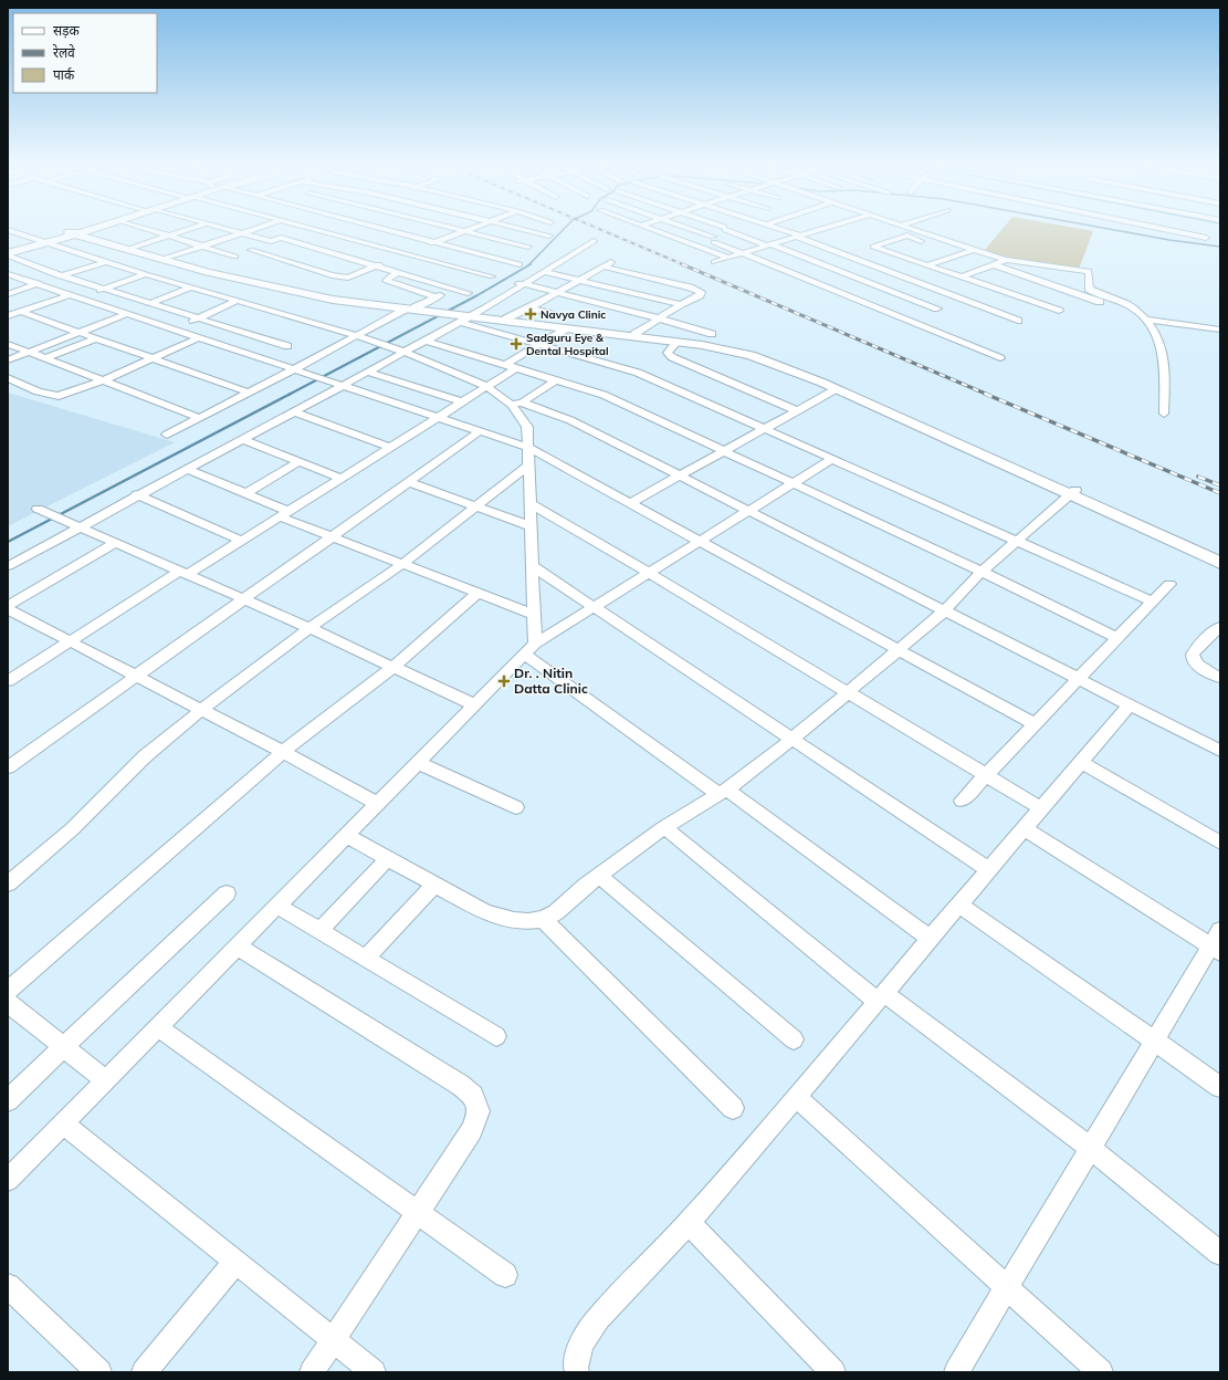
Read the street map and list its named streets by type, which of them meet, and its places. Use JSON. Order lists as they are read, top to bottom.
{
  "places": {
    "health": ["Navya Clinic", "Sadguru Eye & Dental Hospital", "Dr. . Nitin Datta Clinic"]
  },
  "legend": ["सड़क", "रेलवे", "पार्क"]
}
